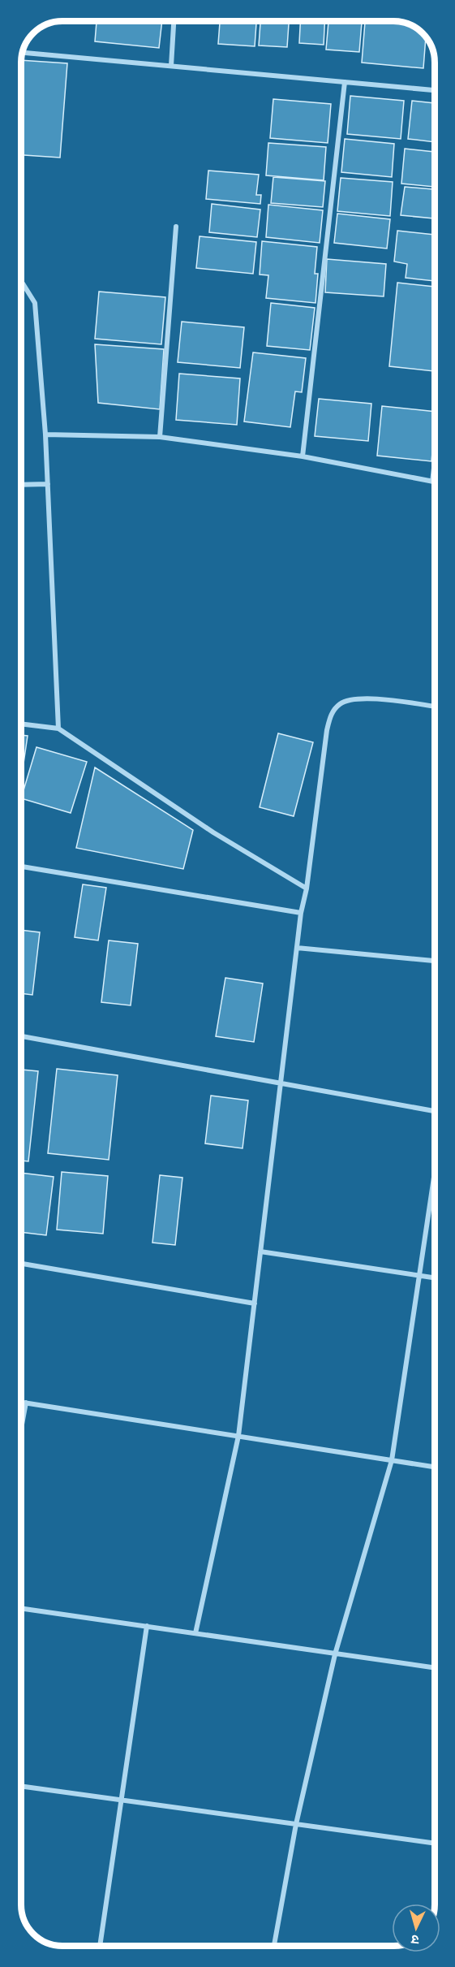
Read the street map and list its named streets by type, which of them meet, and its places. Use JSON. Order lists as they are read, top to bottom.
{
  "north": "bottom"
}
